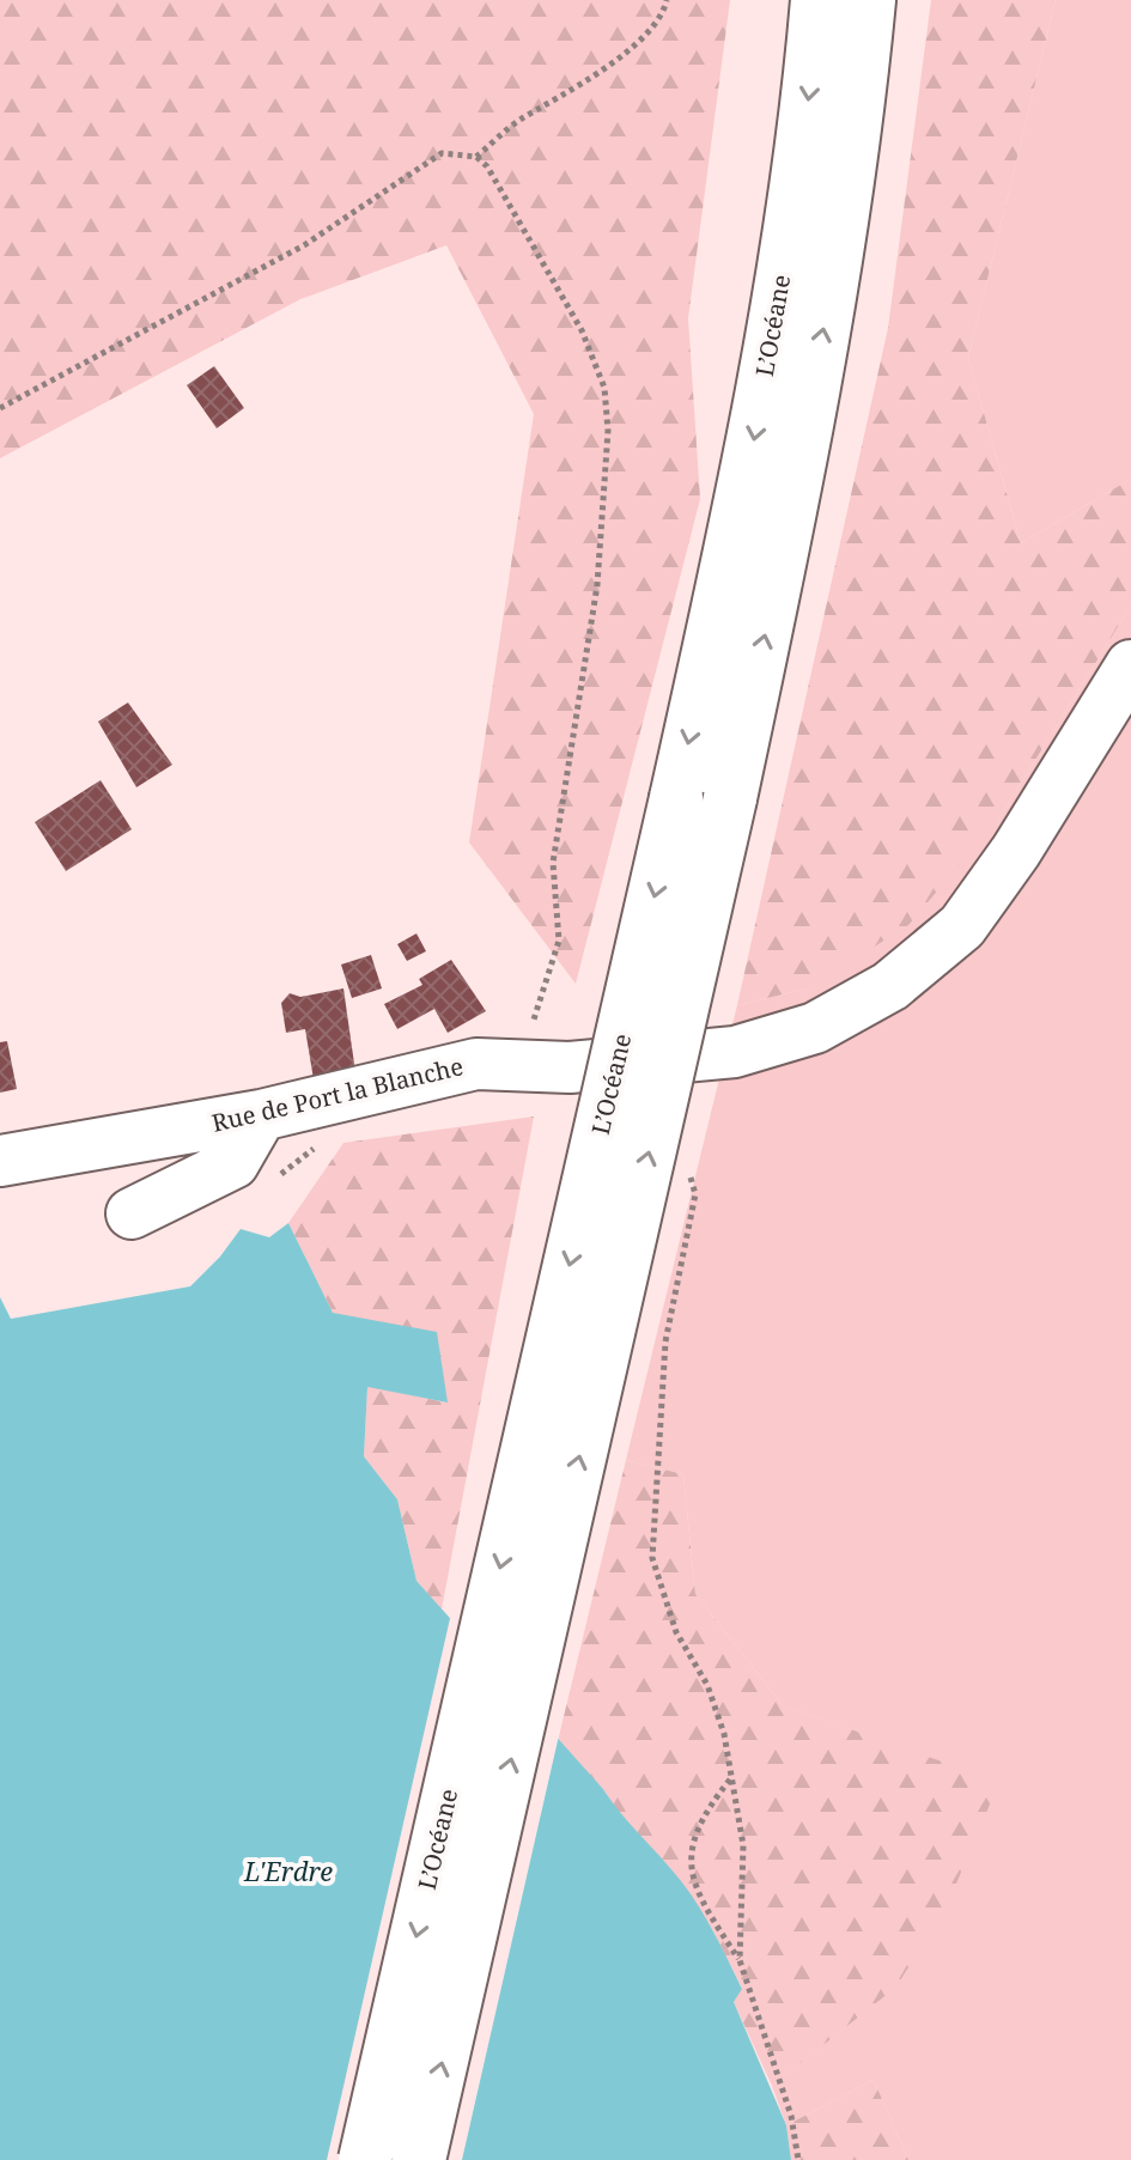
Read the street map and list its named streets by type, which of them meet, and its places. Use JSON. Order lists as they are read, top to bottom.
{
  "streets": {
    "highway": ["L’Océane"],
    "street": ["Rue de Port la Blanche"]
  },
  "water": ["L'Erdre"]
}
